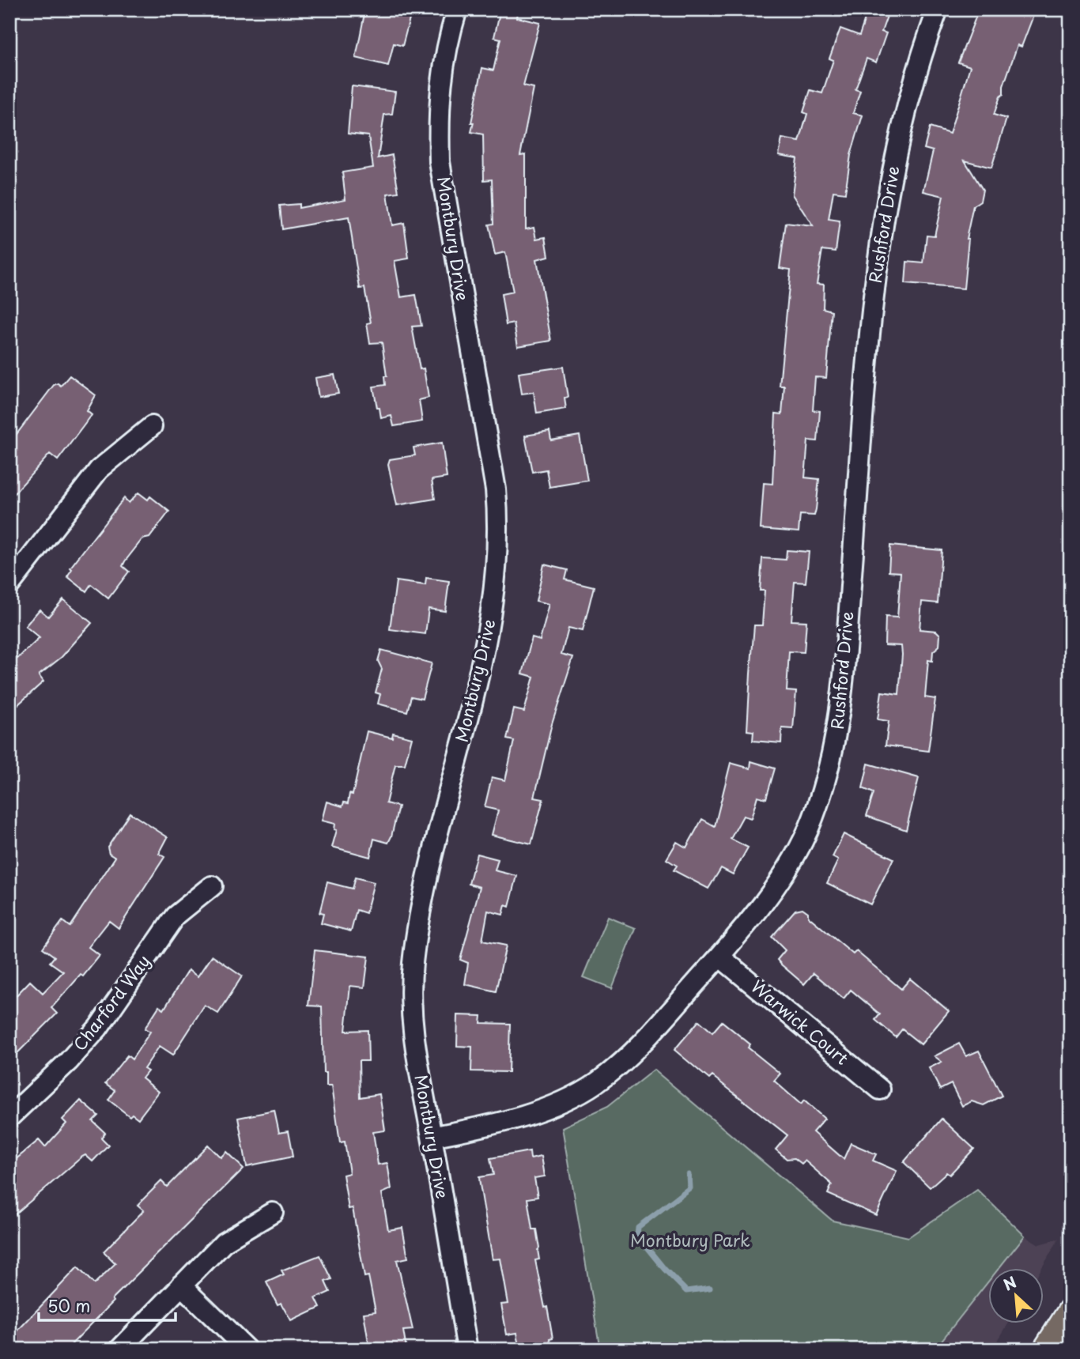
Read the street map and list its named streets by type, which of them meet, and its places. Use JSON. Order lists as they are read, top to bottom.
{
  "streets": {
    "street": [
      "Rushford Drive",
      "Montbury Drive",
      "Charford Way",
      "Warwick Court"
    ]
  },
  "crossings": [
    ["Rushford Drive", "Montbury Drive"],
    ["Rushford Drive", "Warwick Court"]
  ],
  "parks": ["Montbury Park"],
  "scale_bar": "50 m",
  "north": "top left"
}
